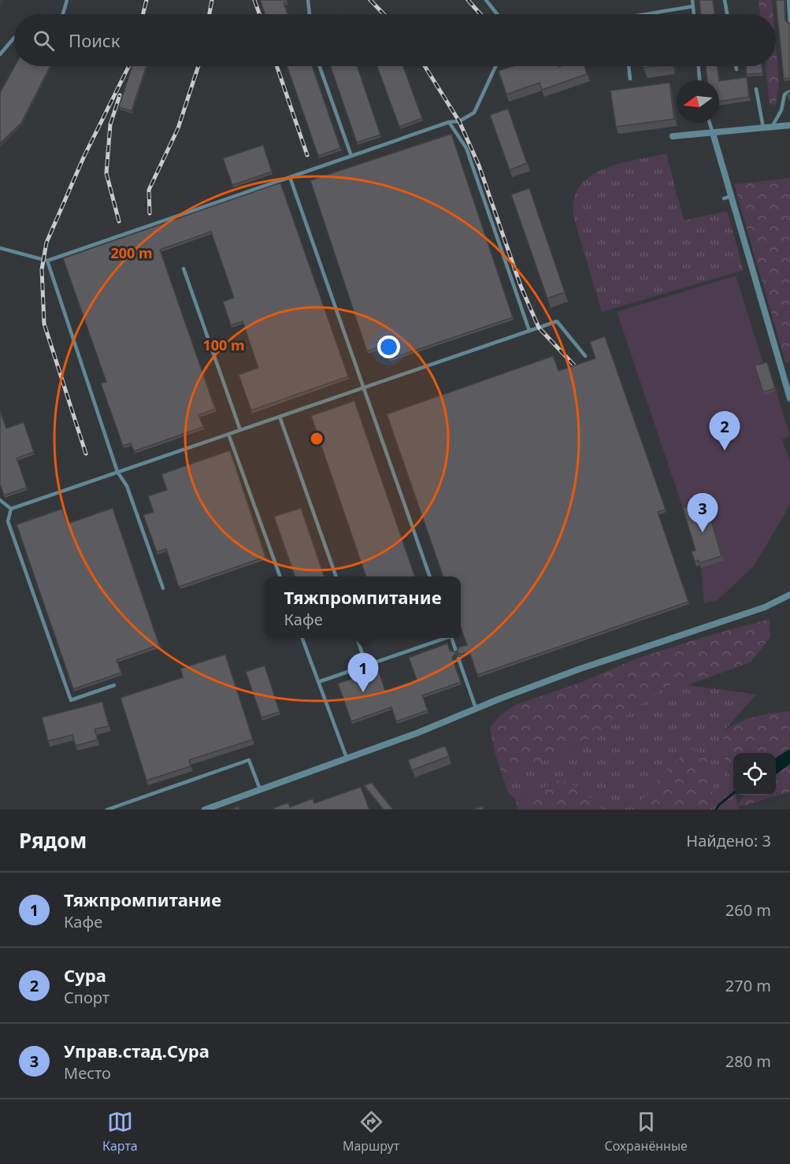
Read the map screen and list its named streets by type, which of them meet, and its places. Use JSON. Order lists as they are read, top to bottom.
{
  "north": "left",
  "page": {
    "search": "Поиск",
    "pins": ["2", "3", "1"],
    "popup": ["Тяжпромпитание", "Кафе"],
    "heading": ["Рядом", "Найдено: 3"],
    "list": [
      {
        "mark": "1",
        "name": "Тяжпромпитание",
        "note": "Кафе",
        "value": "260 m"
      },
      {
        "mark": "2",
        "name": "Сура",
        "note": "Спорт",
        "value": "270 m"
      },
      {
        "mark": "3",
        "name": "Управ.стад.Сура",
        "note": "Место",
        "value": "280 m"
      }
    ],
    "nav": ["Карта", "Маршрут", "Сохранённые"]
  },
  "rings": ["200 m", "100 m"]
}
